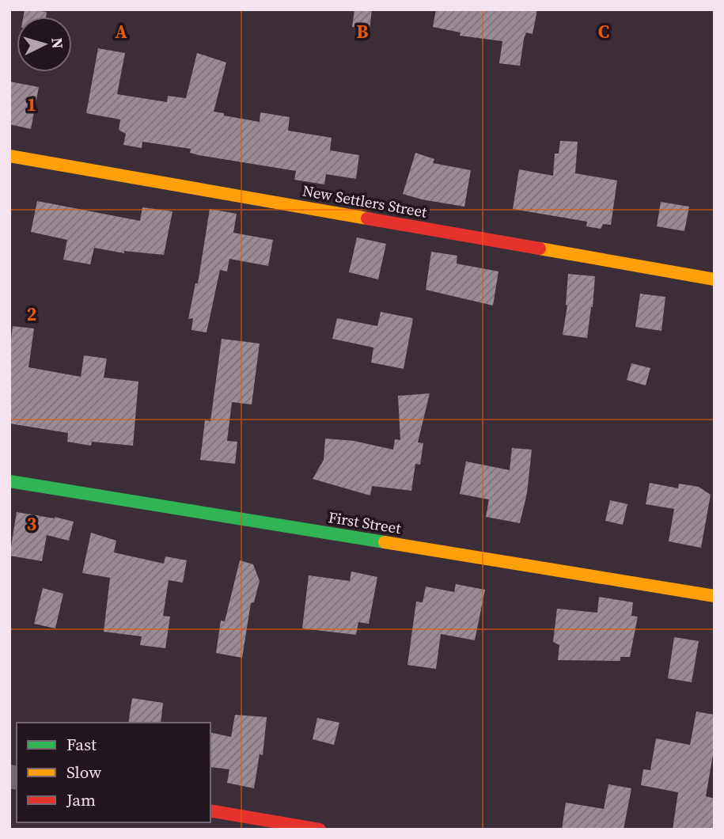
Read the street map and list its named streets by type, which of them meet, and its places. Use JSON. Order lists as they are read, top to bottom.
{
  "streets": {
    "street": ["New Settlers Street", "First Street"]
  },
  "legend": ["Fast", "Slow", "Jam"],
  "north": "right",
  "grid": {
    "columns": ["A", "B", "C"],
    "rows": ["1", "2", "3"]
  }
}
